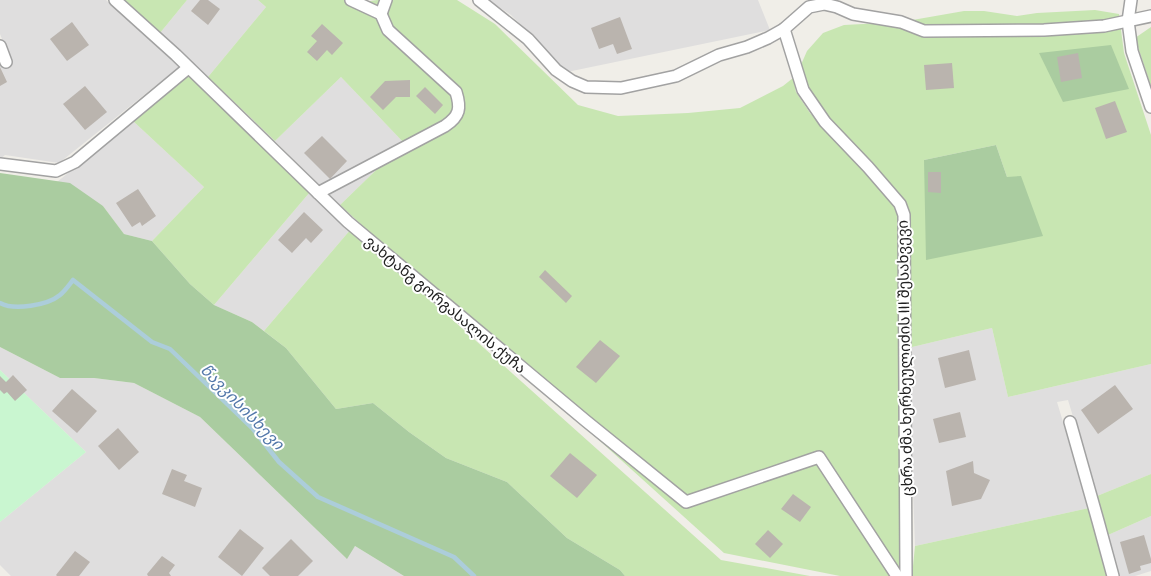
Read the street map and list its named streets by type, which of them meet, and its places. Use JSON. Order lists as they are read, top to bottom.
{
  "streets": {
    "street": ["ვახტანგ გორგასალის ქუჩა", "ცხრა ძმა ხერხეულიძის III შესახვევი"]
  },
  "water": ["წავკისისხევი"]
}
